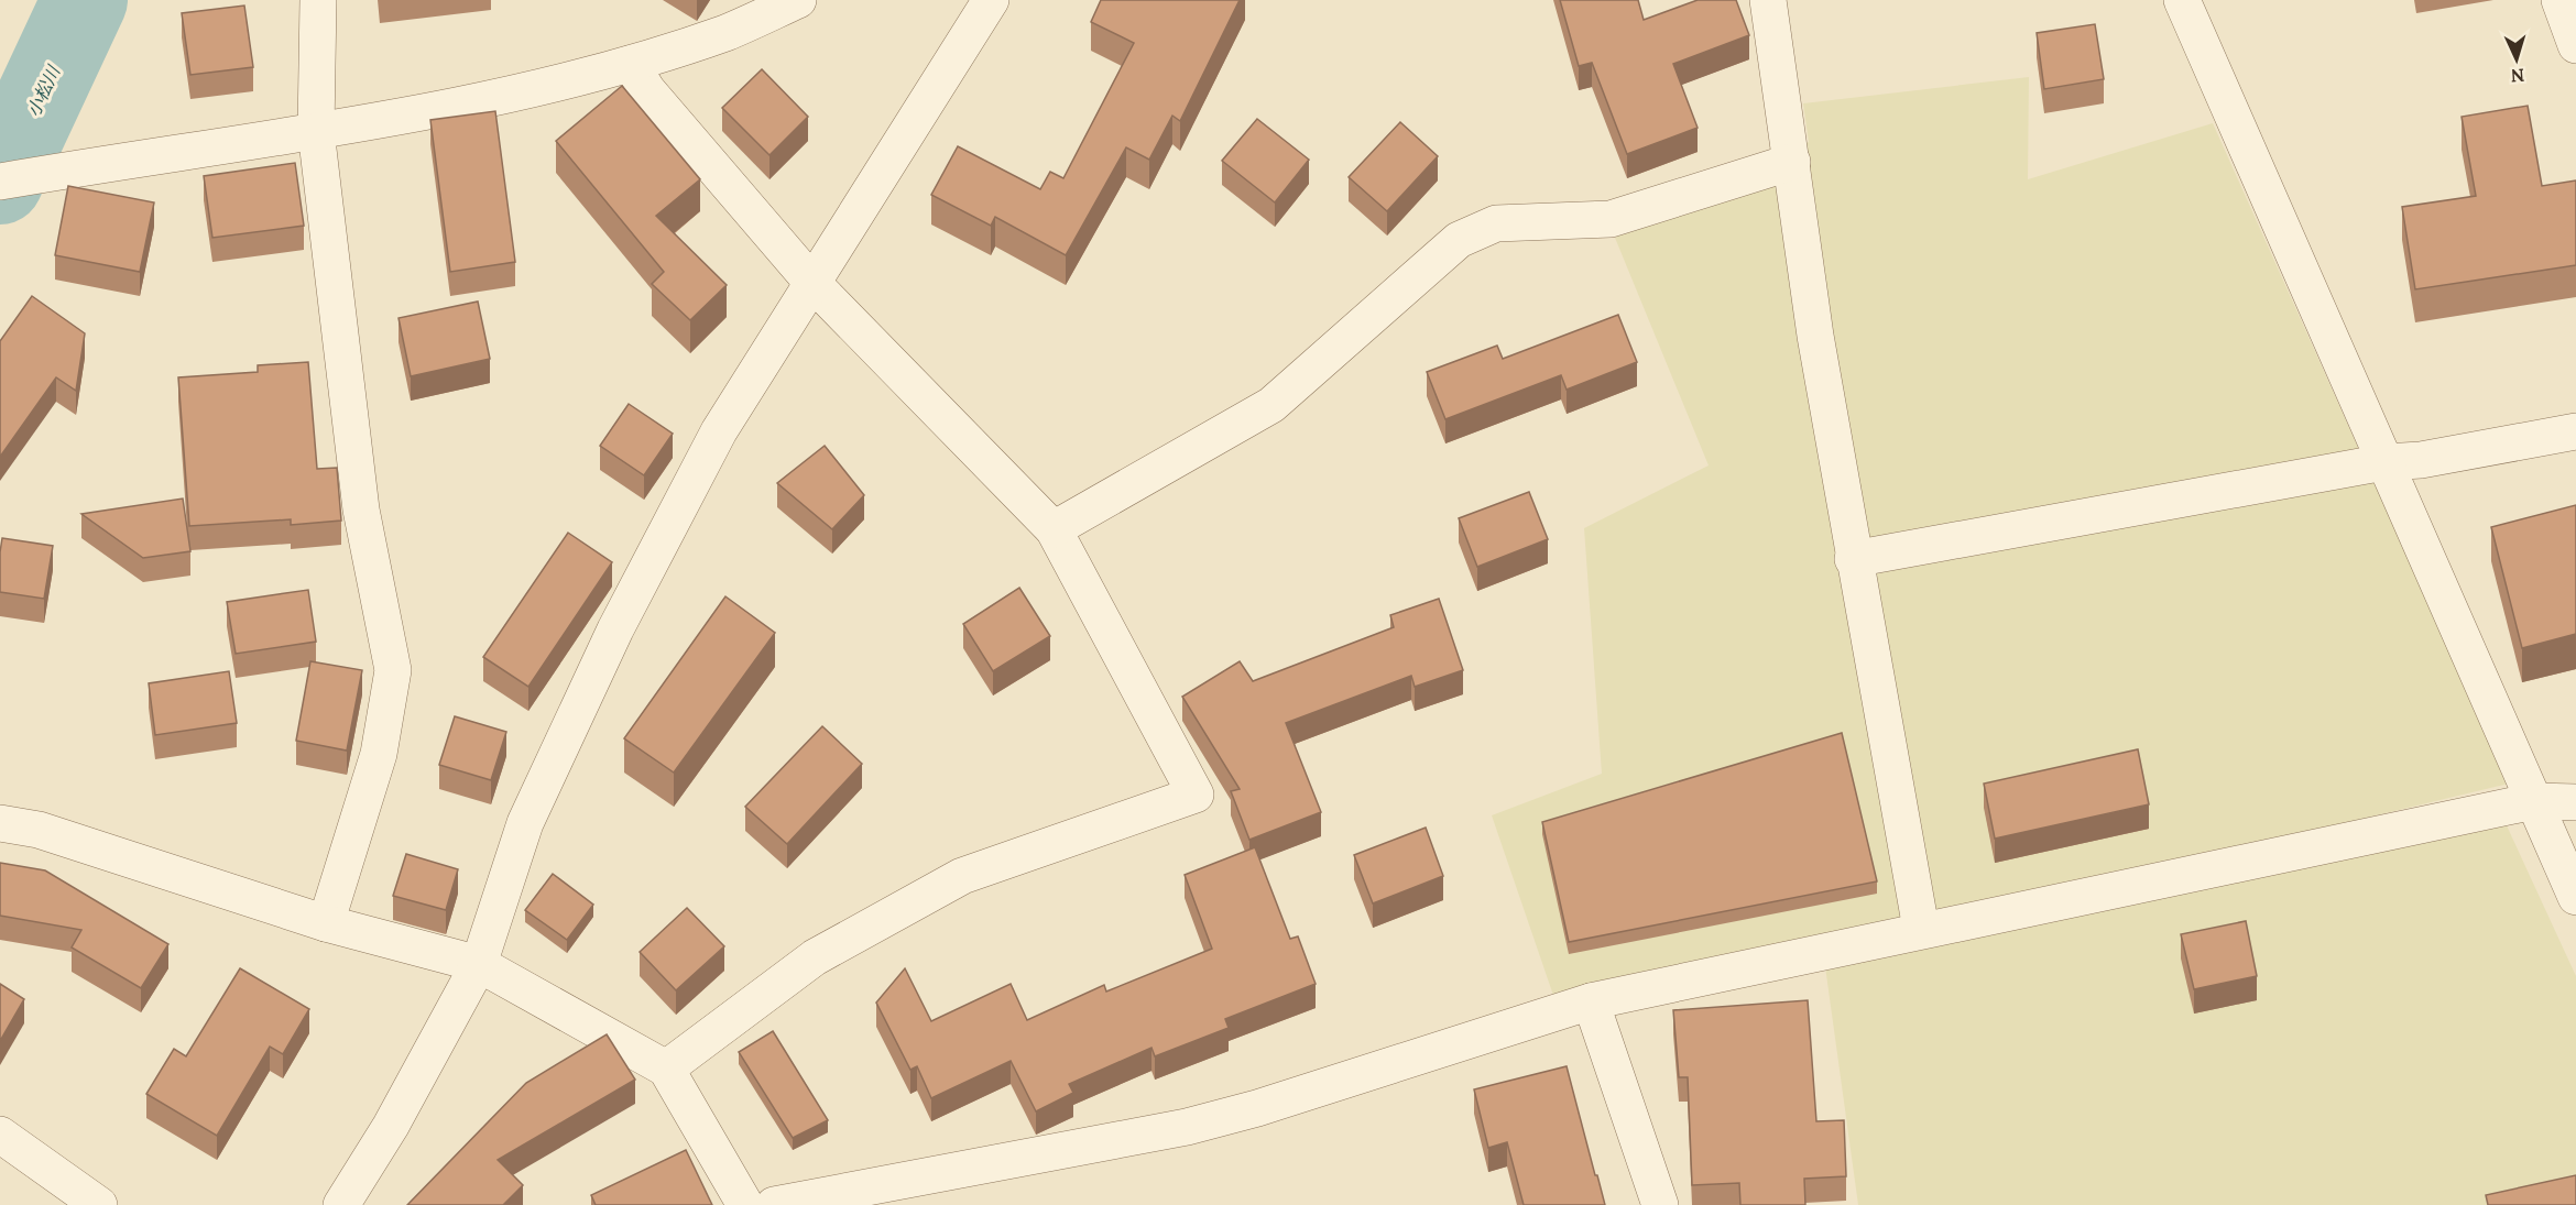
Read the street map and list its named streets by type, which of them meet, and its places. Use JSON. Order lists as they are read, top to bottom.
{
  "water": ["小松川"],
  "north": "bottom"
}
